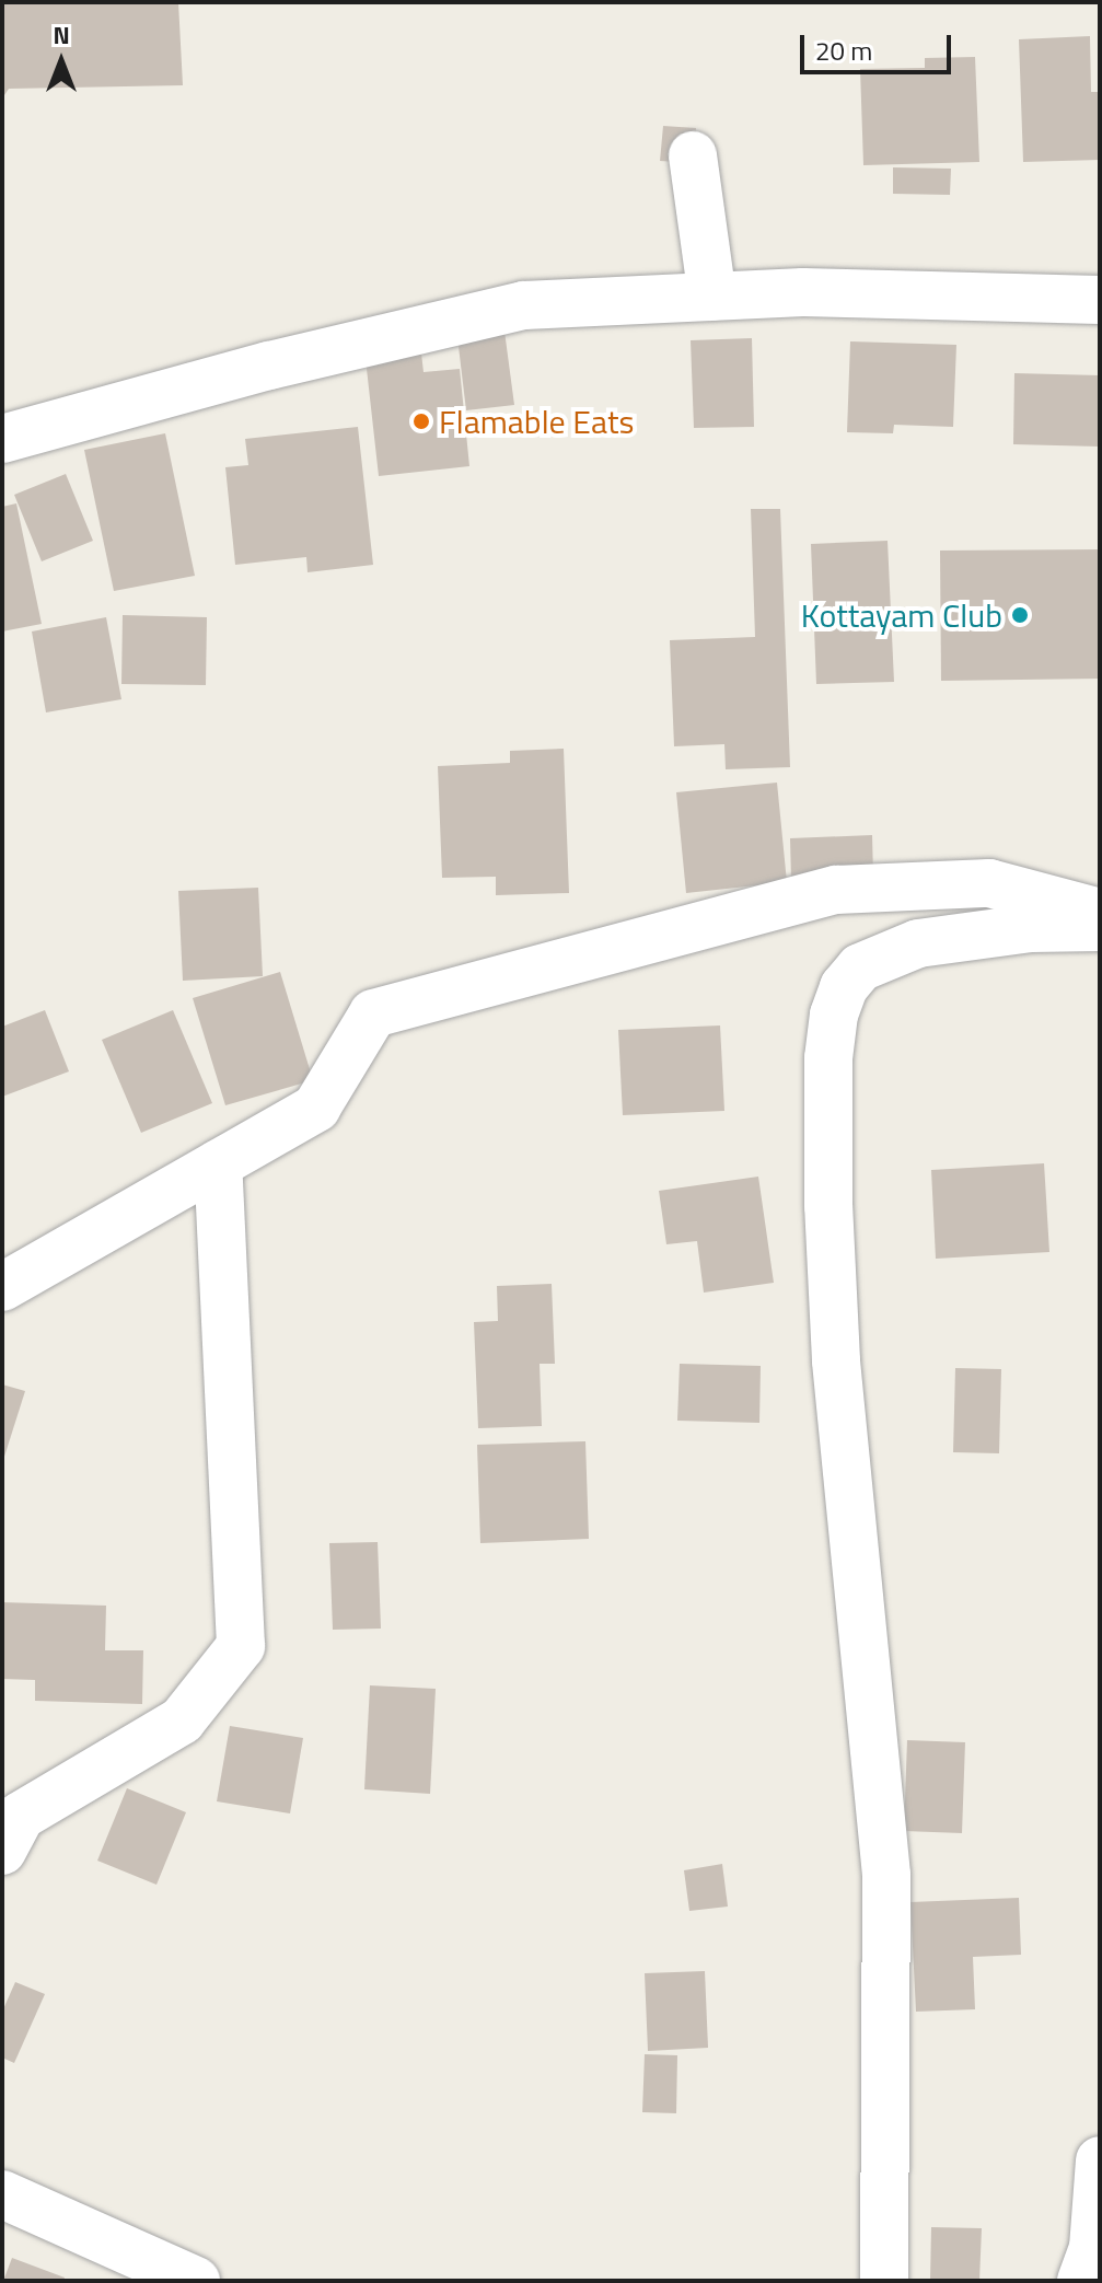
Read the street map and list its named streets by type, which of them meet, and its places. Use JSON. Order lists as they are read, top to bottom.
{
  "places": ["Flamable Eats", "Kottayam Club"],
  "scale_bar": "20 m",
  "north": "top"
}
